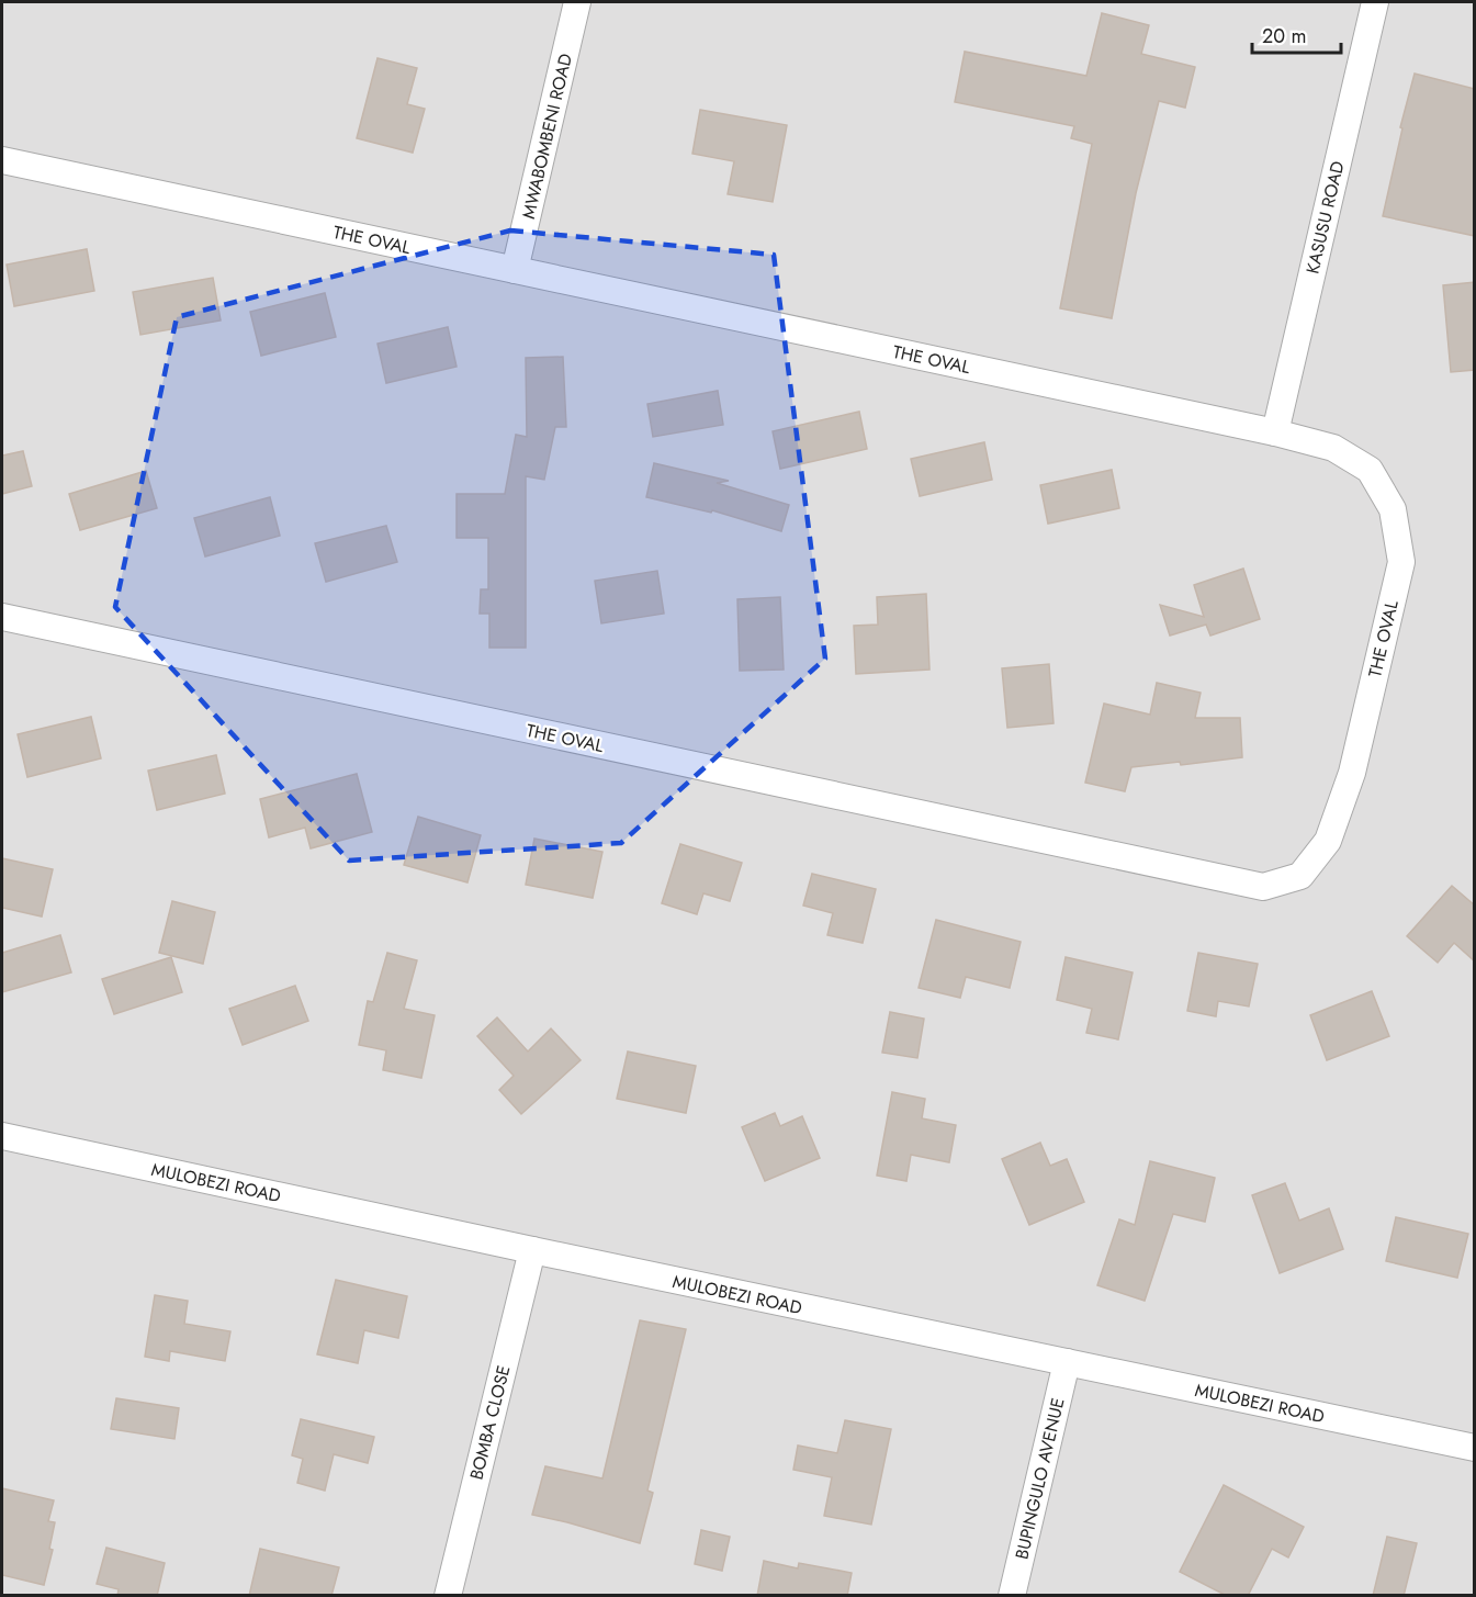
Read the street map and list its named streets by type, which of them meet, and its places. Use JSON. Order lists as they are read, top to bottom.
{
  "streets": {
    "street": [
      "MWABOMBENI ROAD",
      "KASUSU ROAD",
      "THE OVAL",
      "MULOBEZI ROAD",
      "BOMBA CLOSE",
      "BUPINGULO AVENUE"
    ]
  },
  "crossings": [
    ["MWABOMBENI ROAD", "THE OVAL"],
    ["KASUSU ROAD", "THE OVAL"],
    ["MULOBEZI ROAD", "BOMBA CLOSE"],
    ["MULOBEZI ROAD", "BUPINGULO AVENUE"]
  ],
  "scale_bar": "20 m"
}
